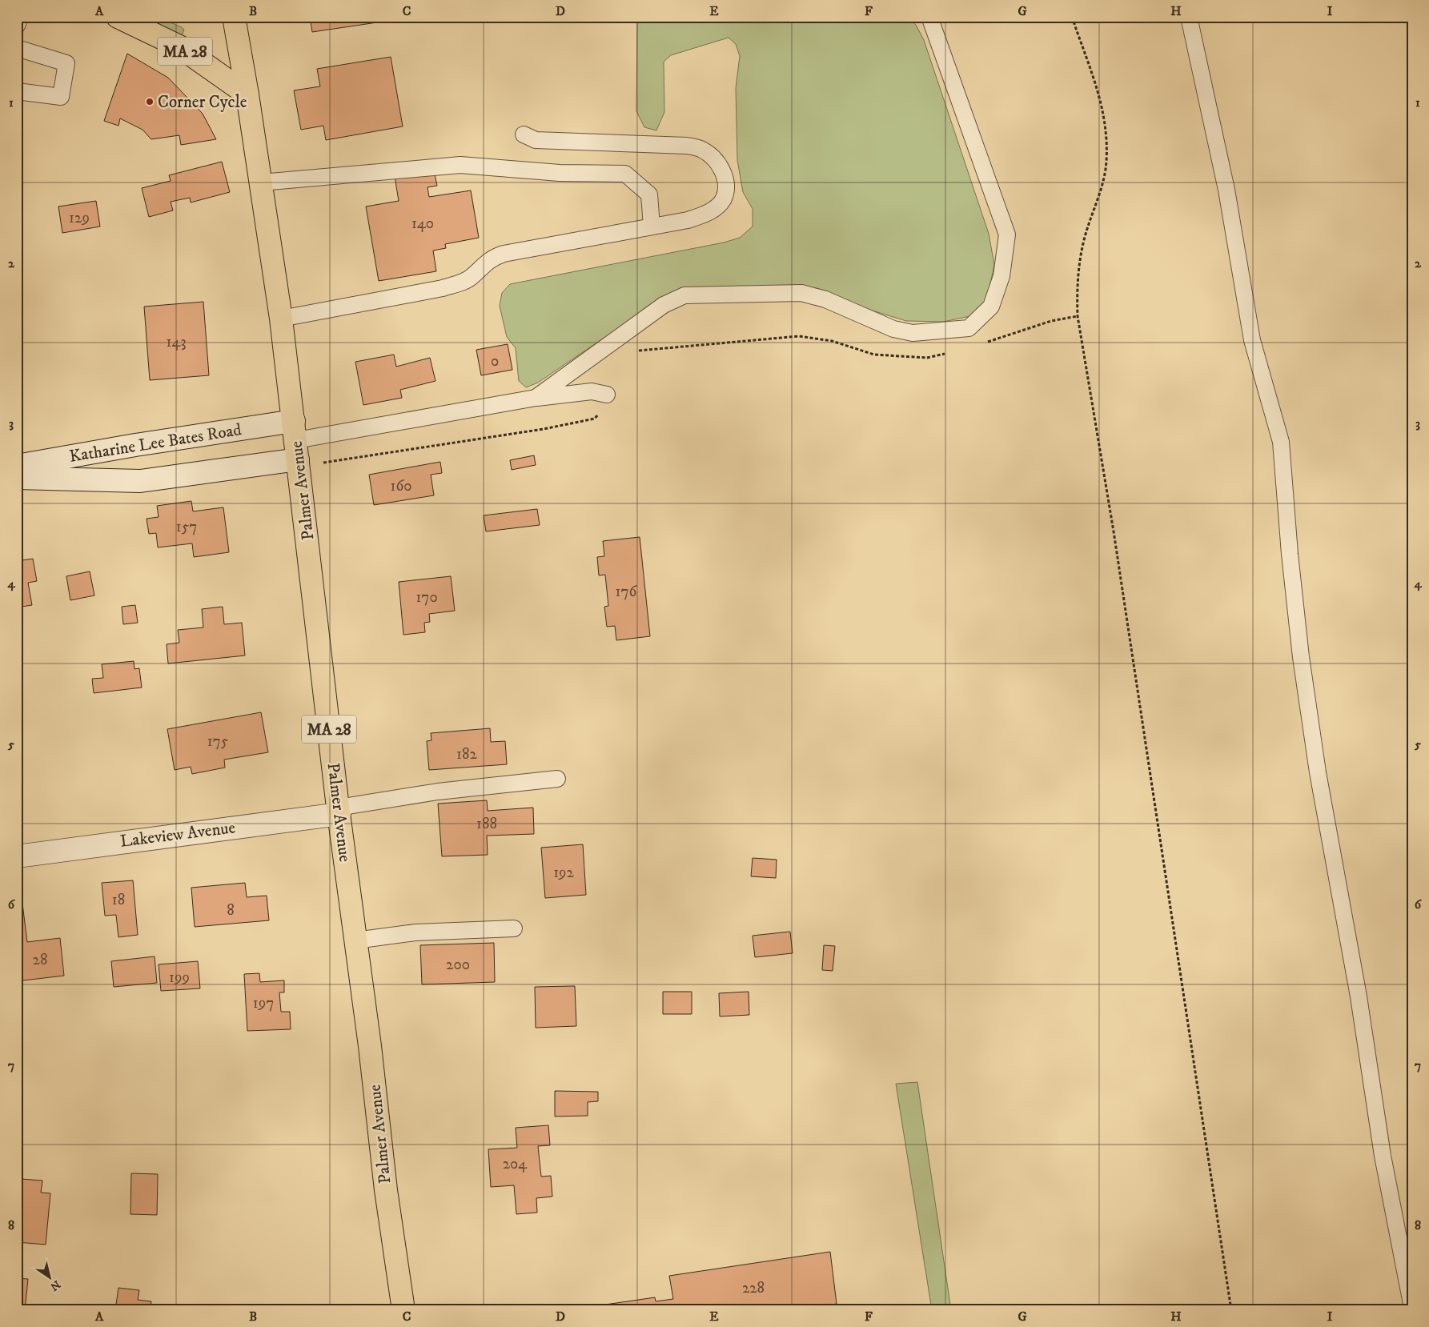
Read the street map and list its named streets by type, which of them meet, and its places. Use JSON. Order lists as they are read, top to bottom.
{
  "streets": {
    "main road": ["MA 28", "Palmer Avenue"],
    "street": ["Katharine Lee Bates Road", "Lakeview Avenue"]
  },
  "crossings": [
    ["MA 28", "Palmer Avenue"],
    ["Katharine Lee Bates Road", "Palmer Avenue"],
    ["Palmer Avenue", "Lakeview Avenue"]
  ],
  "places": ["Corner Cycle"],
  "house_numbers": [
    "129",
    "140",
    "143",
    "0",
    "160",
    "157",
    "176",
    "170",
    "175",
    "182",
    "188",
    "192",
    "18",
    "8",
    "28",
    "200",
    "199",
    "197",
    "204",
    "228"
  ],
  "north": "bottom right",
  "grid": {
    "columns": [
      "A",
      "B",
      "C",
      "D",
      "E",
      "F",
      "G",
      "H",
      "I"
    ],
    "rows": [
      "1",
      "2",
      "3",
      "4",
      "5",
      "6",
      "7",
      "8"
    ]
  }
}
